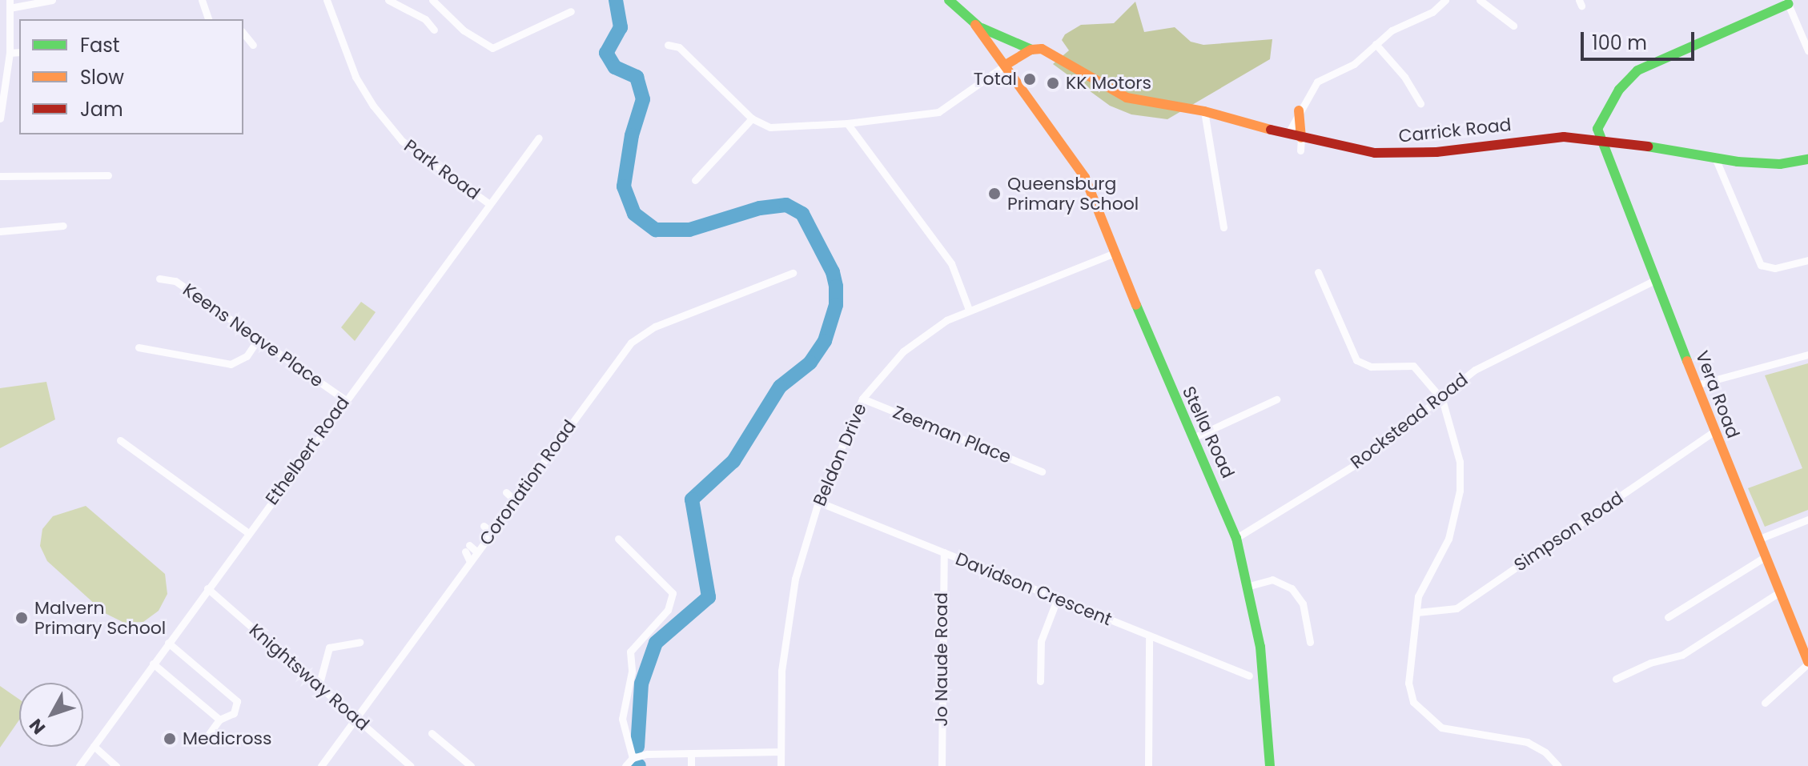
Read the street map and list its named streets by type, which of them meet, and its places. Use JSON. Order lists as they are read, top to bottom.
{
  "streets": {
    "street": [
      "Carrick Road",
      "Park Road",
      "Keens Neave Place",
      "Vera Road",
      "Rockstead Road",
      "Stella Road",
      "Zeeman Place",
      "Ethelbert Road",
      "Beldon Drive",
      "Coronation Road",
      "Simpson Road",
      "Davidson Crescent",
      "Jo Naude Road",
      "Knightsway Road"
    ]
  },
  "crossings": [
    ["Carrick Road", "Vera Road"],
    ["Carrick Road", "Stella Road"],
    ["Park Road", "Ethelbert Road"],
    ["Keens Neave Place", "Ethelbert Road"],
    ["Vera Road", "Rockstead Road"],
    ["Vera Road", "Simpson Road"],
    ["Rockstead Road", "Stella Road"],
    ["Stella Road", "Beldon Drive"],
    ["Zeeman Place", "Beldon Drive"],
    ["Ethelbert Road", "Knightsway Road"],
    ["Beldon Drive", "Davidson Crescent"],
    ["Coronation Road", "Knightsway Road"],
    ["Davidson Crescent", "Jo Naude Road"]
  ],
  "places": [
    "Total",
    "KK Motors",
    "Queensburg Primary School",
    "Malvern Primary School",
    "Medicross"
  ],
  "legend": ["Fast", "Slow", "Jam"],
  "scale_bar": "100 m",
  "north": "bottom left"
}
